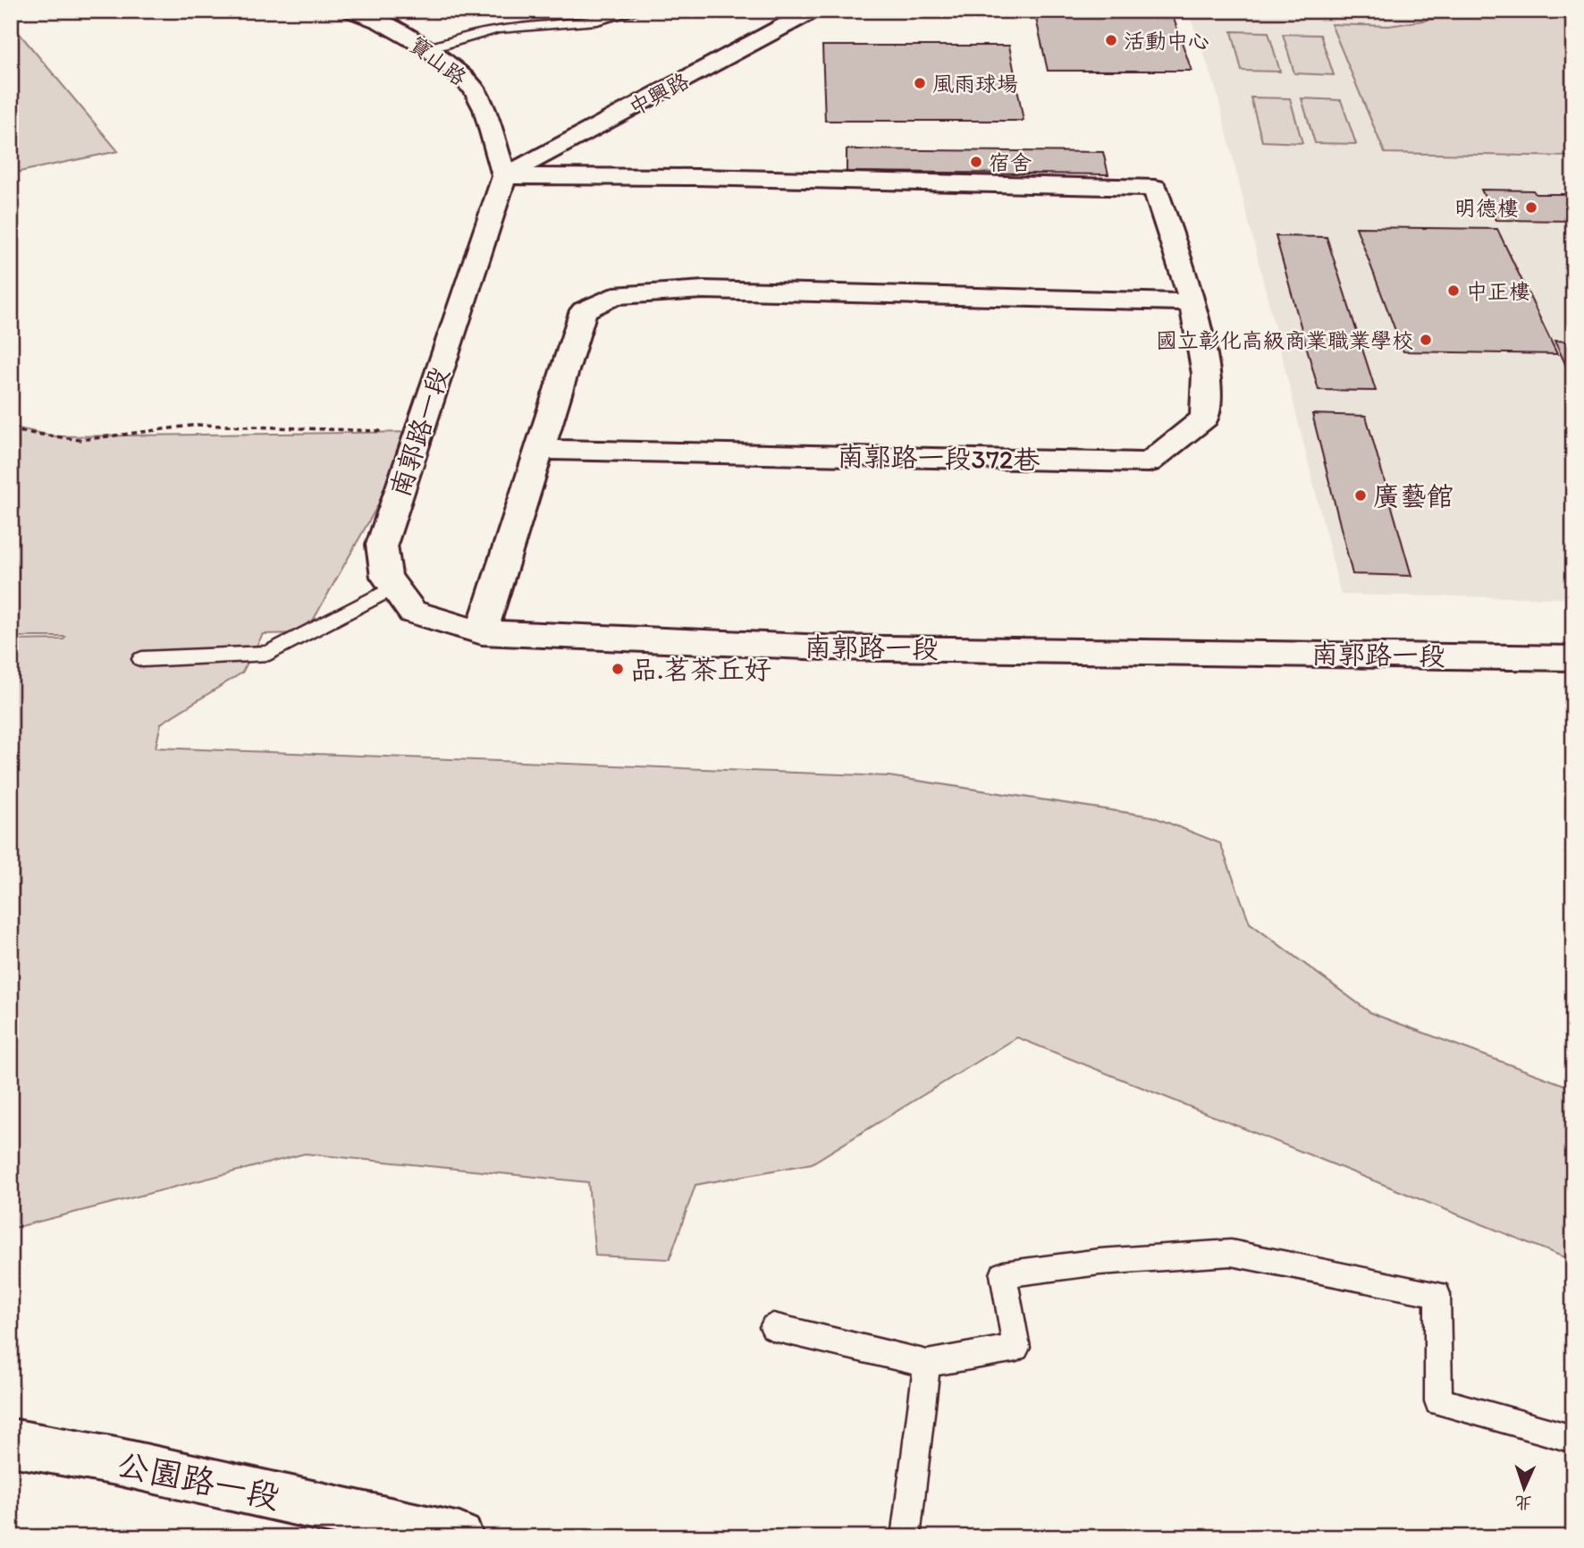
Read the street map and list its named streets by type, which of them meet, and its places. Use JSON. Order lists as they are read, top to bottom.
{
  "streets": {
    "street": [
      "寶山路",
      "中興路",
      "南郭路一段",
      "南郭路一段372巷",
      "公園路一段"
    ]
  },
  "crossings": [
    ["寶山路", "中興路"],
    ["寶山路", "南郭路一段"],
    ["寶山路", "南郭路一段372巷"],
    ["中興路", "南郭路一段"],
    ["中興路", "南郭路一段372巷"],
    ["南郭路一段", "南郭路一段372巷"]
  ],
  "places": [
    "活動中心",
    "風雨球場",
    "宿舍",
    "明德樓",
    "中正樓",
    "國立彰化高級商業職業學校",
    "廣藝館",
    "品.茗茶丘好"
  ],
  "north": "bottom"
}
